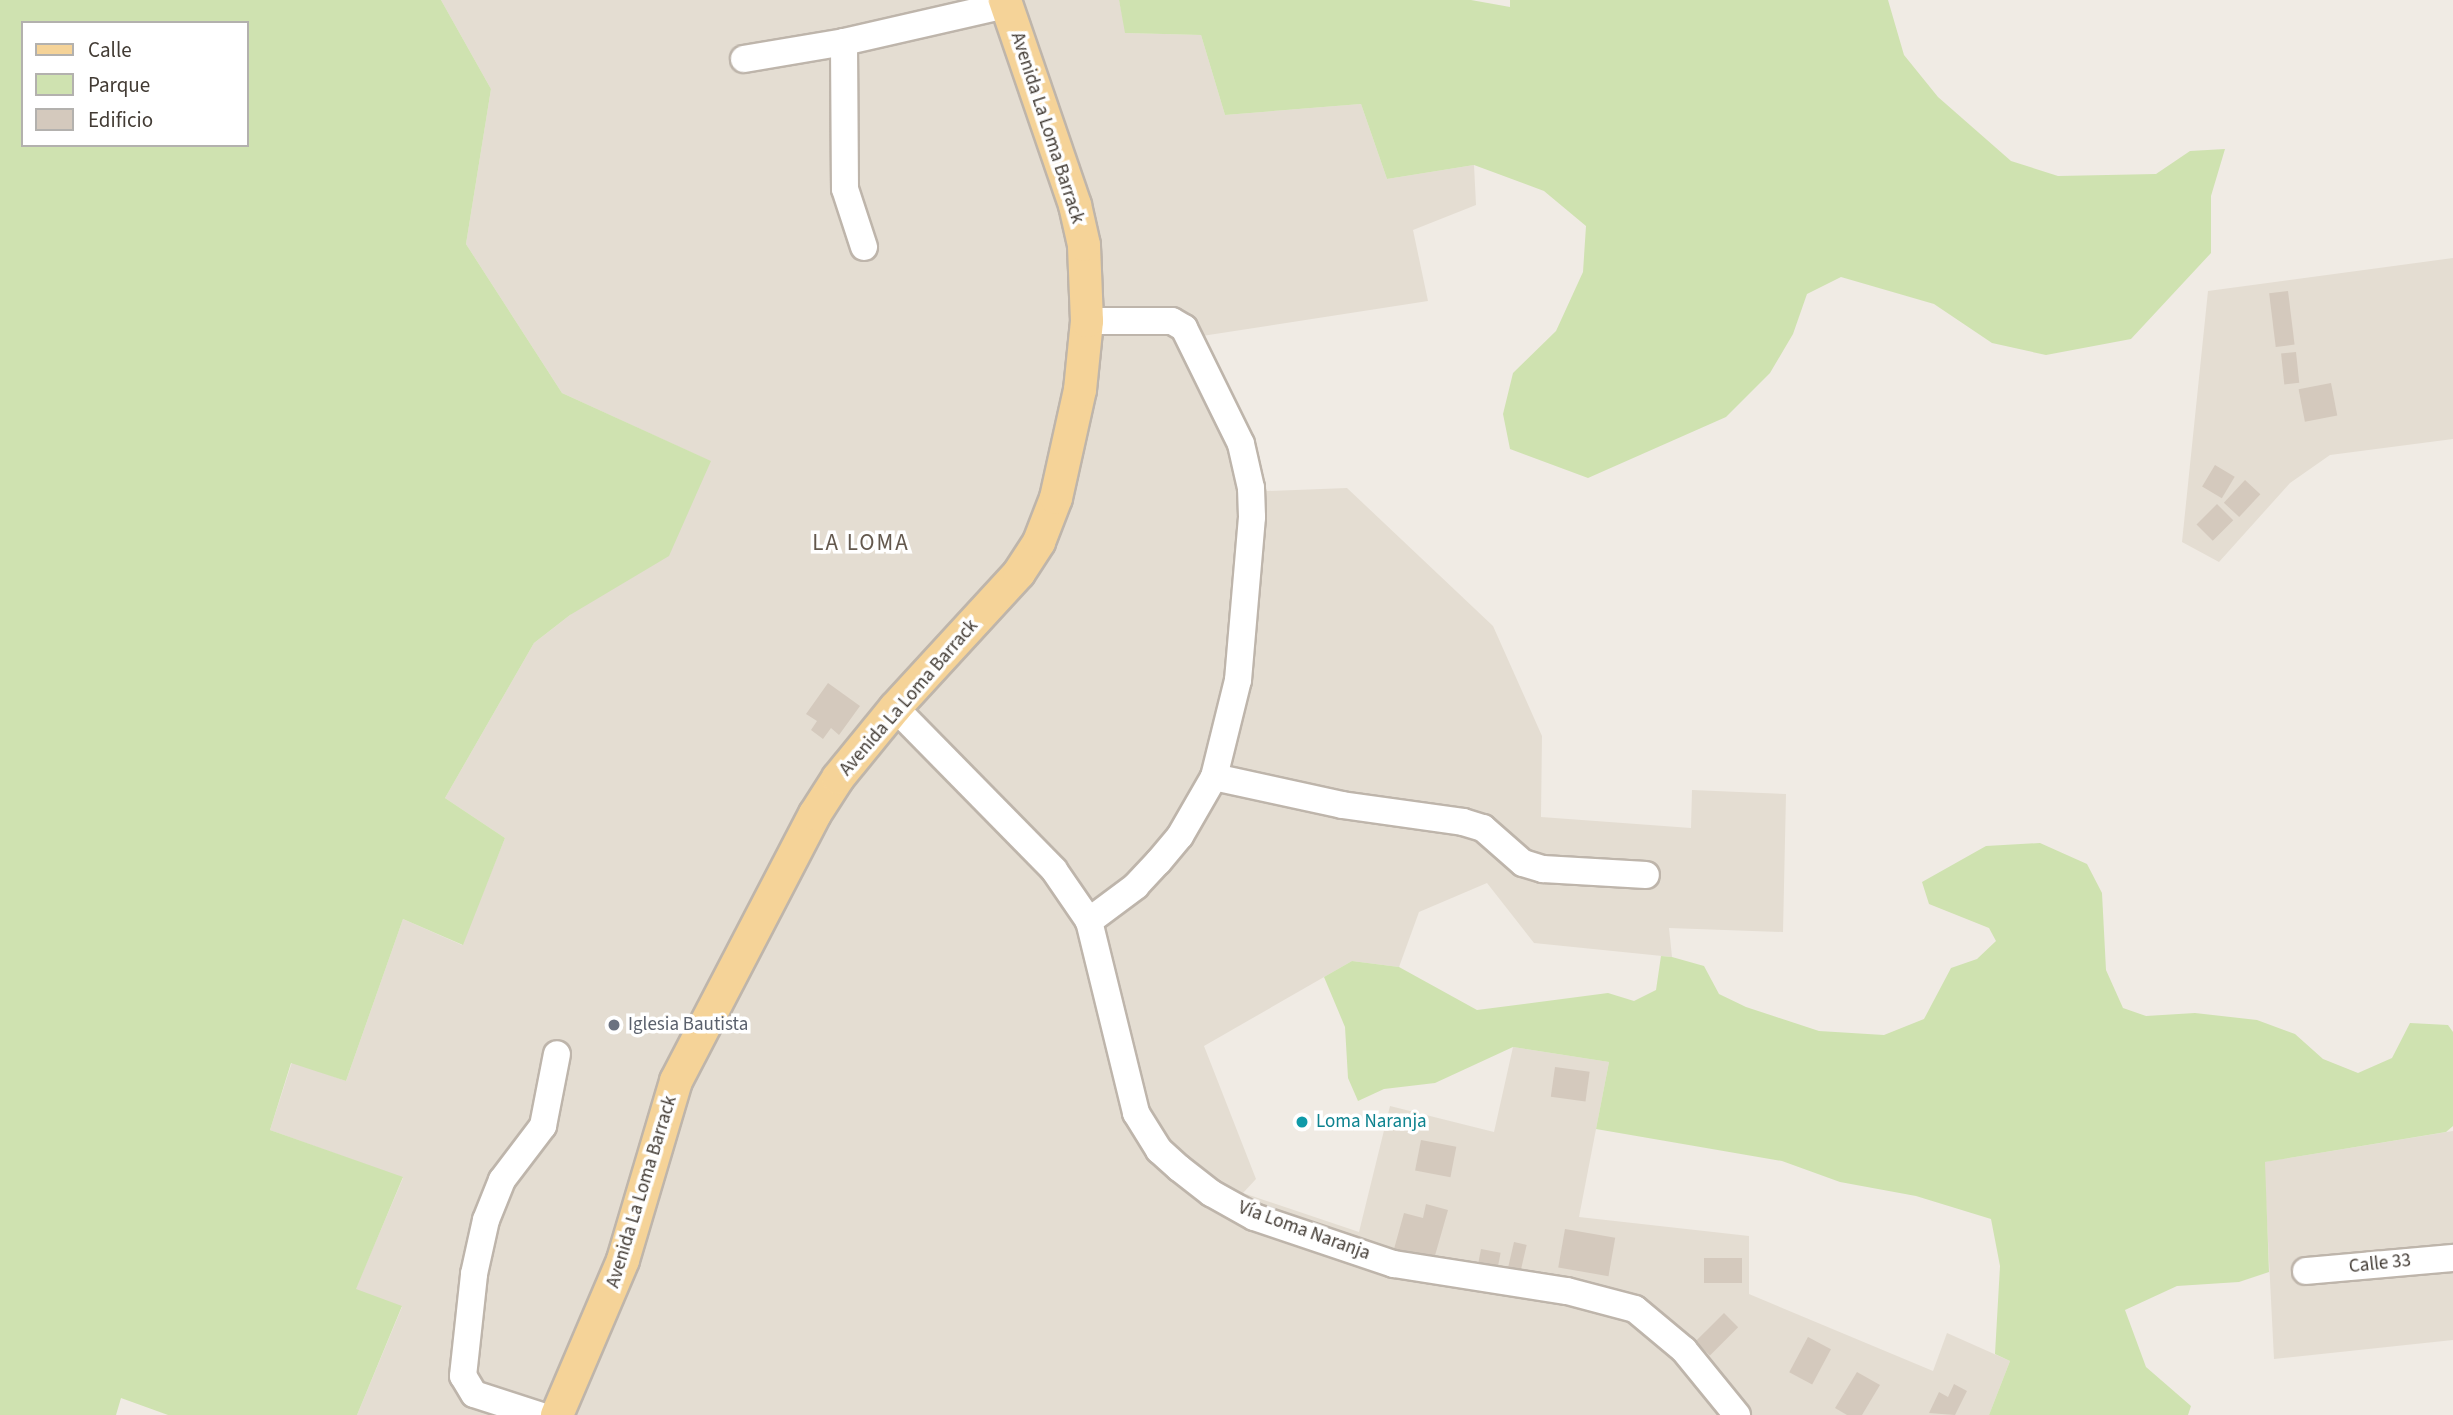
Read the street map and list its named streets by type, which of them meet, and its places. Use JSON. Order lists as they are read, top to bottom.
{
  "streets": {
    "main road": ["Avenida La Loma Barrack"],
    "street": ["Vía Loma Naranja", "Calle 33"]
  },
  "crossings": [
    ["Avenida La Loma Barrack", "Vía Loma Naranja"]
  ],
  "districts": ["LA LOMA"],
  "places": ["Iglesia Bautista", "Loma Naranja"],
  "legend": ["Calle", "Parque", "Edificio"]
}
